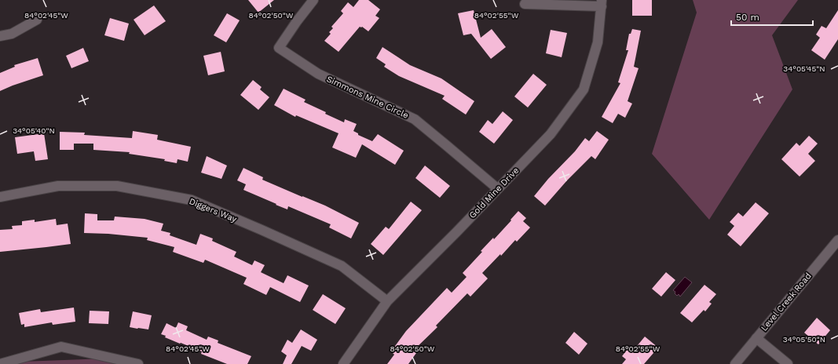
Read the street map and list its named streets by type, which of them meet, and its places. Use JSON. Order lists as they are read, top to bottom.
{
  "streets": {
    "street": [
      "Simmons Mine Circle",
      "Gold Mine Drive",
      "Diggers Way",
      "Level Creek Road"
    ]
  },
  "crossings": [
    ["Simmons Mine Circle", "Gold Mine Drive"],
    ["Gold Mine Drive", "Diggers Way"]
  ],
  "scale_bar": "50 m",
  "coordinates": [
    "84°02'45\"W",
    "84°02'50\"W",
    "84°02'55\"W",
    "34°05'45\"N",
    "34°05'40\"N",
    "34°05'50\"N"
  ]
}
